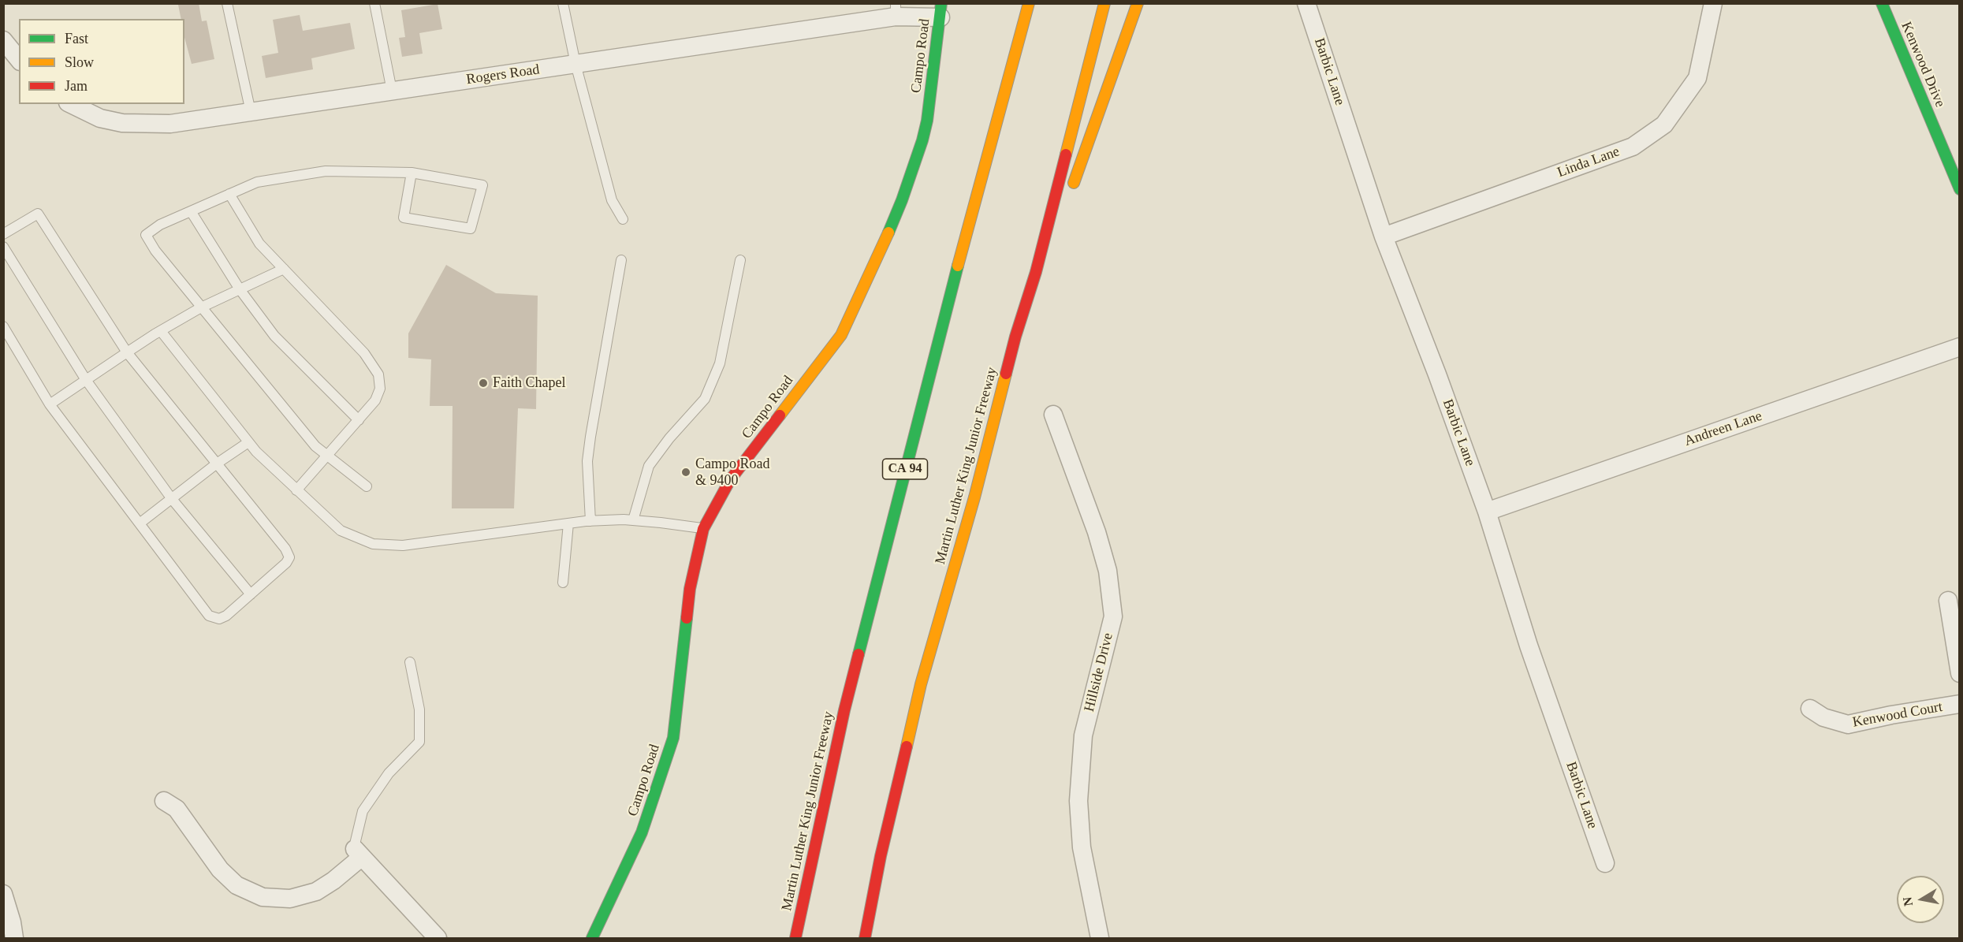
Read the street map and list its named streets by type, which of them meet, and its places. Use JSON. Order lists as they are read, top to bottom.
{
  "streets": {
    "main road": [
      "Campo Road",
      "Kenwood Drive",
      "Martin Luther King Junior Freeway",
      "CA 94"
    ],
    "street": [
      "Barbic Lane",
      "Rogers Road",
      "Linda Lane",
      "Andreen Lane",
      "Hillside Drive",
      "Kenwood Court"
    ]
  },
  "crossings": [
    ["Campo Road", "Rogers Road"],
    ["Barbic Lane", "Linda Lane"],
    ["Barbic Lane", "Andreen Lane"]
  ],
  "places": ["Faith Chapel", "Campo Road & 9400"],
  "legend": ["Fast", "Slow", "Jam"],
  "north": "left"
}
